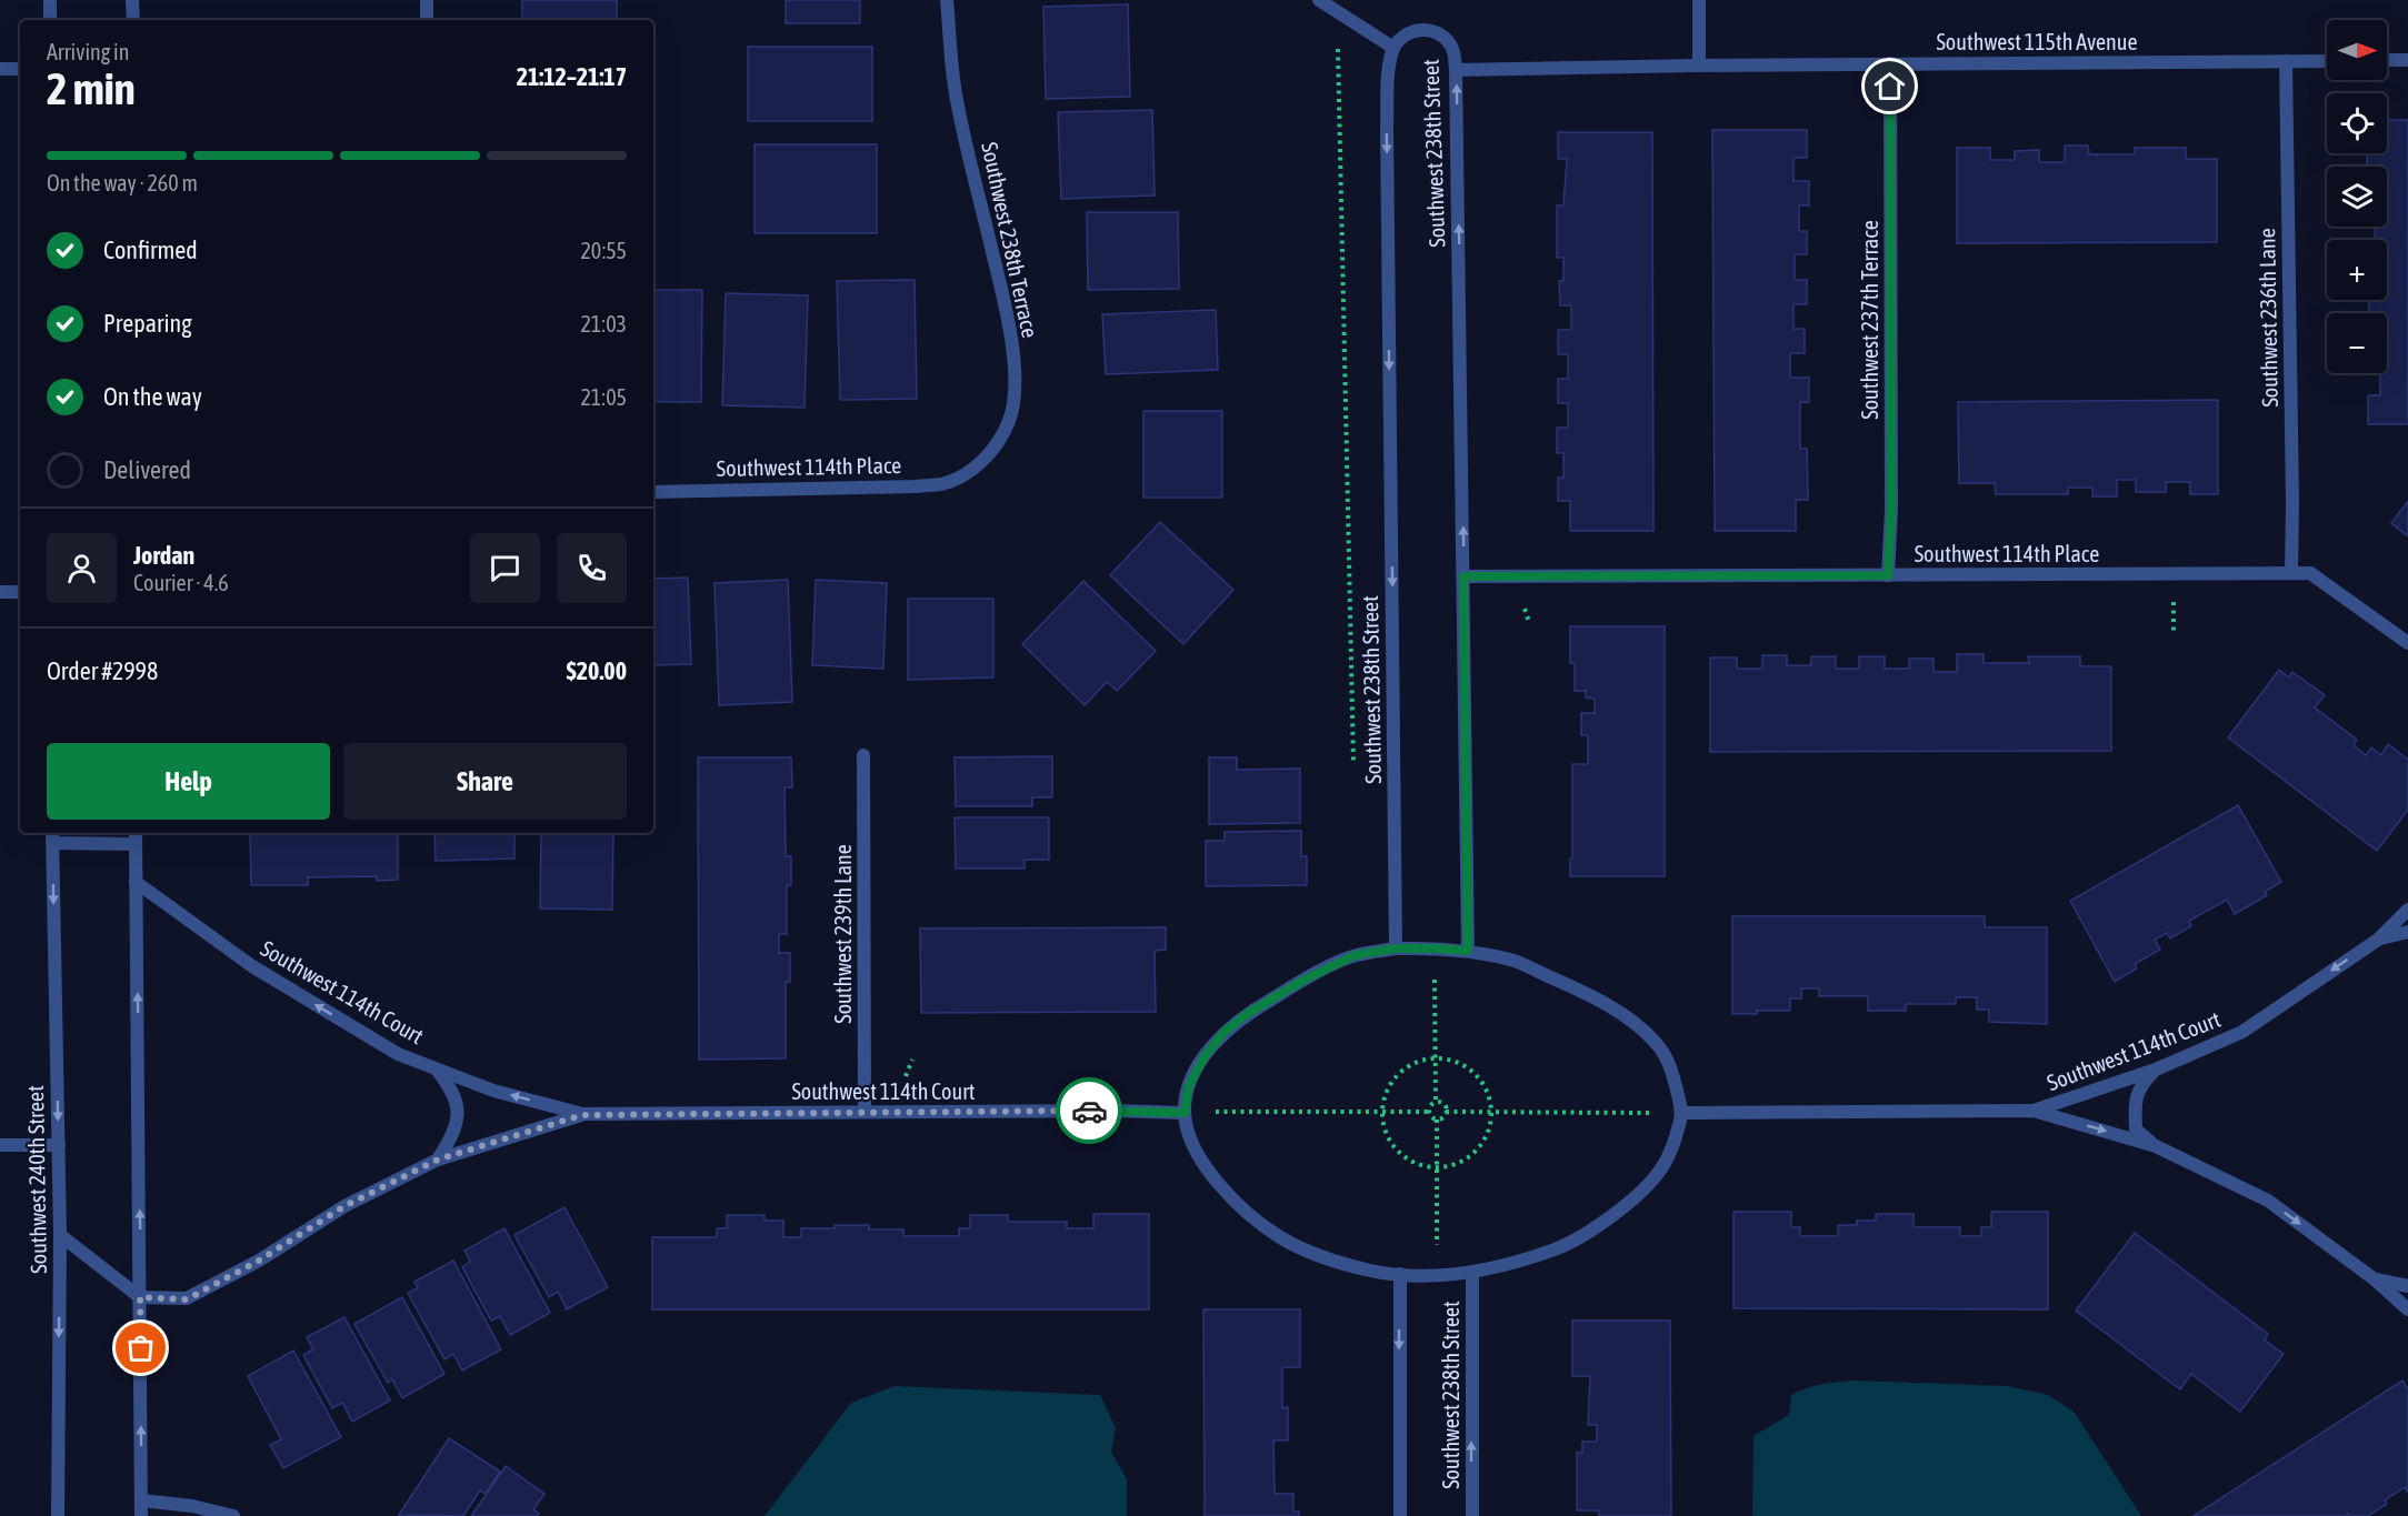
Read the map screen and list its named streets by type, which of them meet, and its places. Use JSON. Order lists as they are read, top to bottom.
{
  "streets": {
    "street": [
      "Southwest 115th Avenue",
      "Southwest 238th Street",
      "Southwest 238th Terrace",
      "Southwest 236th Lane",
      "Southwest 237th Terrace",
      "Southwest 114th Place",
      "Southwest 239th Lane",
      "Southwest 114th Court",
      "Southwest 240th Street"
    ]
  },
  "crossings": [
    ["Southwest 115th Avenue", "Southwest 238th Street"],
    ["Southwest 115th Avenue", "Southwest 236th Lane"],
    ["Southwest 115th Avenue", "Southwest 237th Terrace"],
    ["Southwest 238th Street", "Southwest 114th Place"],
    ["Southwest 238th Terrace", "Southwest 114th Place"],
    ["Southwest 236th Lane", "Southwest 114th Place"],
    ["Southwest 237th Terrace", "Southwest 114th Place"],
    ["Southwest 239th Lane", "Southwest 114th Court"],
    ["Southwest 114th Court", "Southwest 240th Street"]
  ],
  "north": "right",
  "page": {
    "map_buttons": ["+", "−"],
    "heading": ["2 min", "Arriving in", "21:12–21:17"],
    "panel": [
      "Jordan",
      "Courier · 4.6",
      "Order #2998",
      "$20.00"
    ],
    "bar": "On the way · 260 m",
    "list": [
      ["Confirmed", "20:55"],
      ["Preparing", "21:03"],
      ["On the way", "21:05"],
      "Delivered"
    ],
    "buttons": ["Help", "Share"]
  }
}
